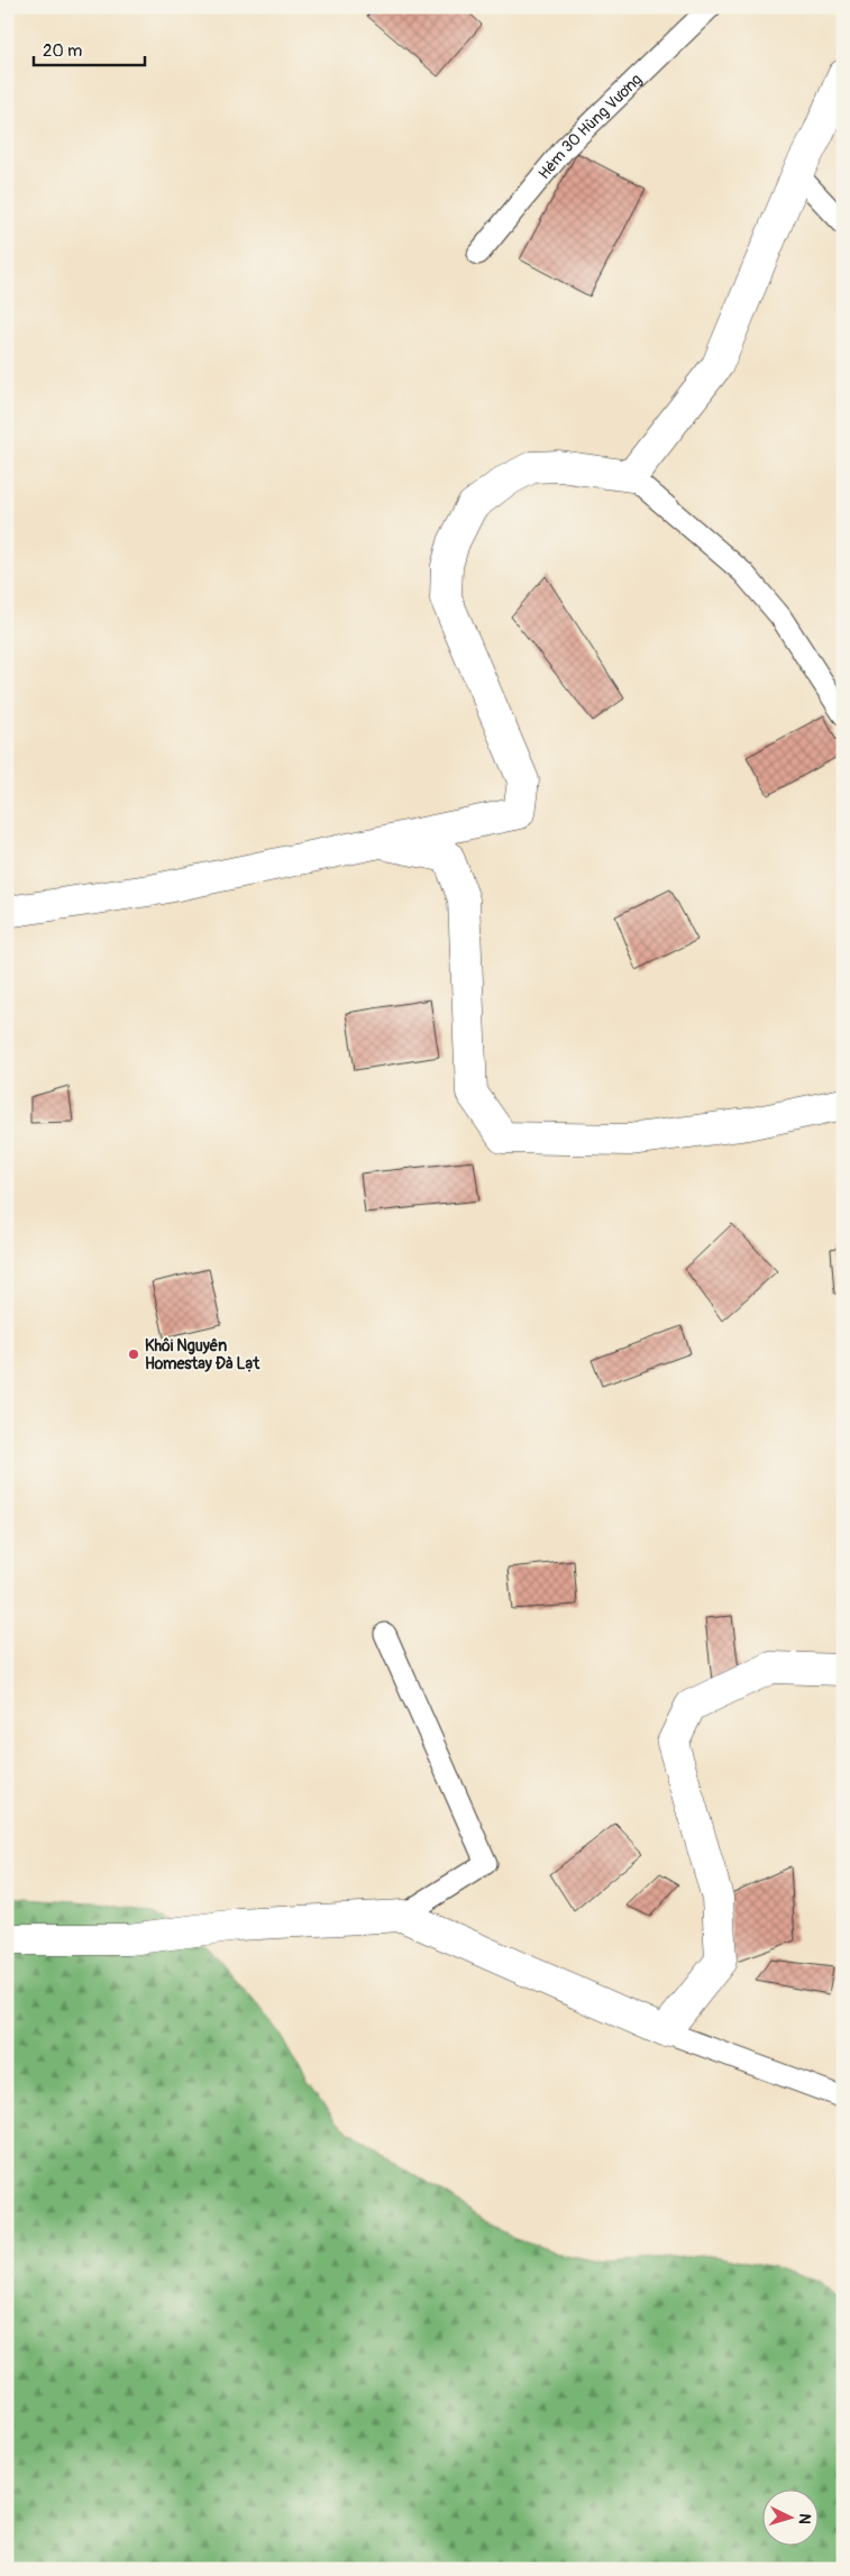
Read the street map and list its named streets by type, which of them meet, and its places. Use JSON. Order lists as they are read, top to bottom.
{
  "streets": {
    "lane": ["Hẻm 30 Hùng Vương"]
  },
  "places": ["Khôi Nguyên Homestay Đà Lạt"],
  "scale_bar": "20 m",
  "north": "right"
}
